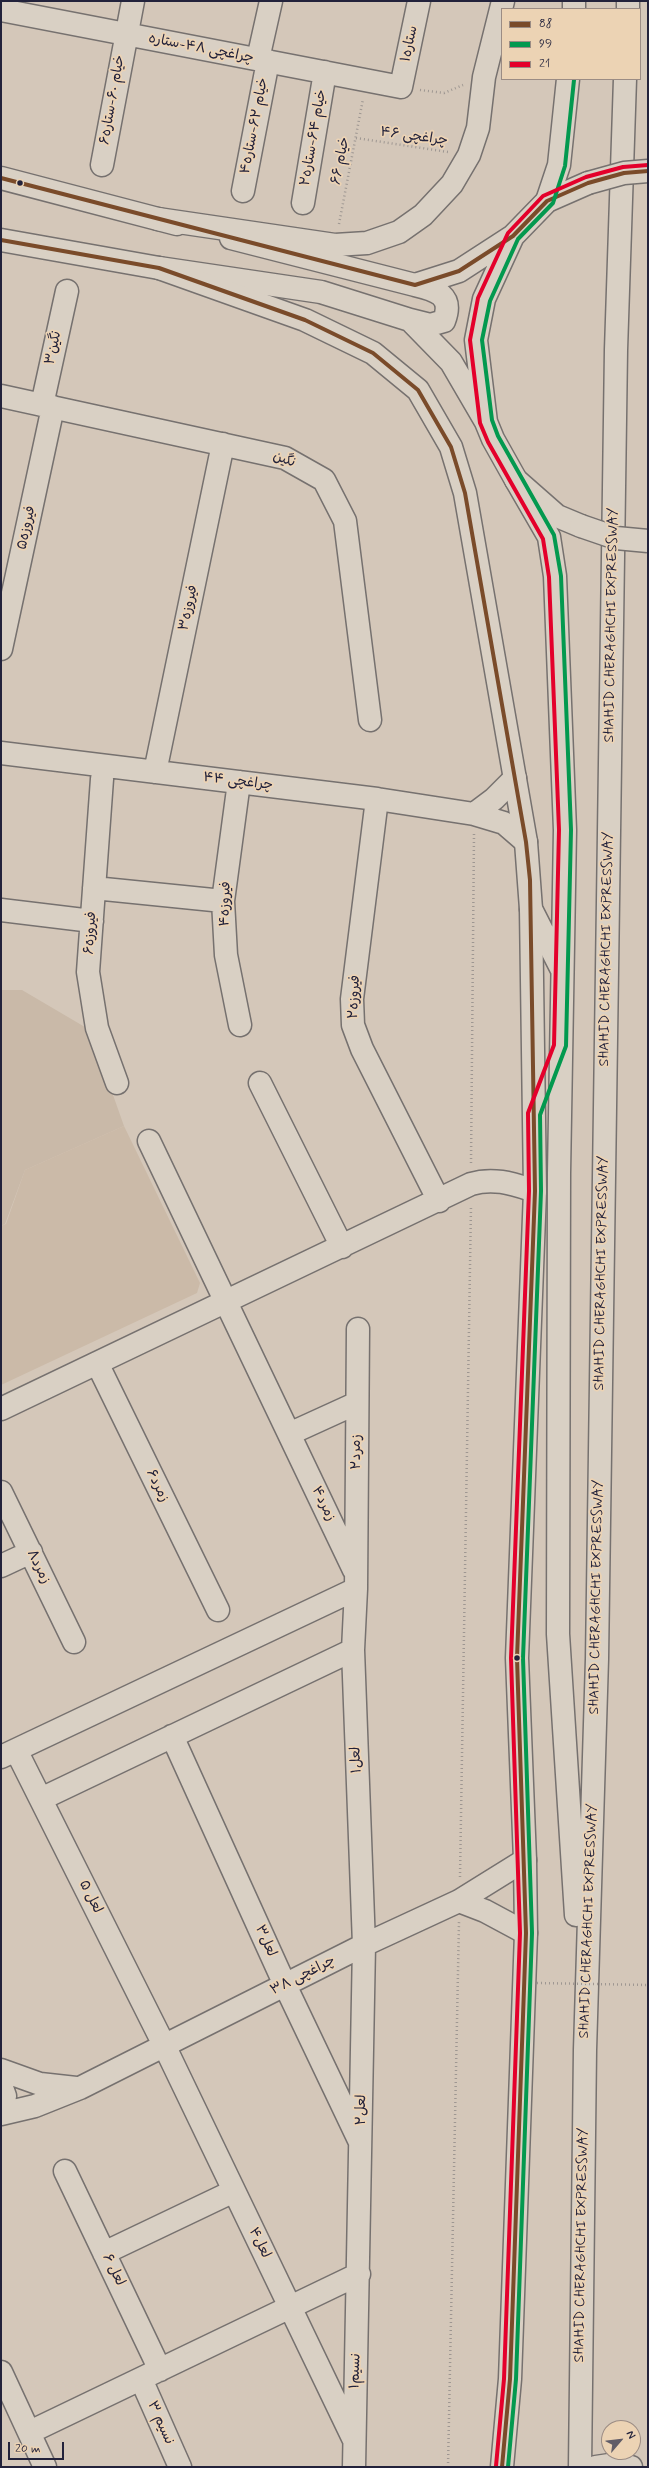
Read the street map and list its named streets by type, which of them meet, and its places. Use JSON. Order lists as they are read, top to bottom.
{
  "streets": {
    "main road": [
      "ستاره۱",
      "چراغچی ۴۸-ستاره",
      "خیام ۶۰-ستاره۶",
      "خیام ۶۲-ستاره۴",
      "خیام ۶۴-ستاره۲",
      "نگین۳",
      "نگین",
      "فیروزه۵",
      "فیروزه۳",
      "SHAHID CHERAGHCHI EXPRESSWAY",
      "چراغچی ۴۴",
      "فیروزه۴",
      "فیروزه۶",
      "فیروزه۲",
      "زمرد۲",
      "زمرد۶",
      "زمرد۴",
      "زمرد۸",
      "لعل۱",
      "لعل ۵",
      "لعل۳",
      "چراغچی ۳۸",
      "لعل۲",
      "لعل۴",
      "لعل ۶",
      "نسیم۱",
      "نسیم ۳"
    ],
    "path": ["چراغچی ۴۶", "خیام ۶۶"]
  },
  "crossings": [
    ["ستاره۱", "چراغچی ۴۸-ستاره"],
    ["چراغچی ۴۸-ستاره", "خیام ۶۰-ستاره۶"],
    ["چراغچی ۴۸-ستاره", "خیام ۶۲-ستاره۴"],
    ["چراغچی ۴۸-ستاره", "خیام ۶۴-ستاره۲"],
    ["چراغچی ۴۸-ستاره", "خیام ۶۶"],
    ["چراغچی ۴۶", "خیام ۶۶"],
    ["نگین۳", "نگین"],
    ["نگین۳", "فیروزه۵"],
    ["نگین", "فیروزه۵"],
    ["نگین", "فیروزه۳"],
    ["فیروزه۳", "چراغچی ۴۴"],
    ["چراغچی ۴۴", "فیروزه۴"],
    ["چراغچی ۴۴", "فیروزه۲"],
    ["زمرد۲", "زمرد۴"],
    ["زمرد۲", "لعل۱"],
    ["زمرد۴", "لعل۱"],
    ["لعل۱", "چراغچی ۳۸"],
    ["لعل۱", "لعل۲"],
    ["لعل ۵", "چراغچی ۳۸"],
    ["لعل ۵", "لعل۴"],
    ["لعل۳", "چراغچی ۳۸"],
    ["لعل۳", "لعل۲"],
    ["چراغچی ۳۸", "لعل۲"],
    ["چراغچی ۳۸", "لعل۴"],
    ["لعل۲", "نسیم۱"],
    ["لعل۴", "نسیم۱"]
  ],
  "lines": ["transit line 99", "transit line 21", "transit line 88"],
  "legend": ["88", "99", "21"],
  "scale_bar": "20 m",
  "north": "top right"
}
